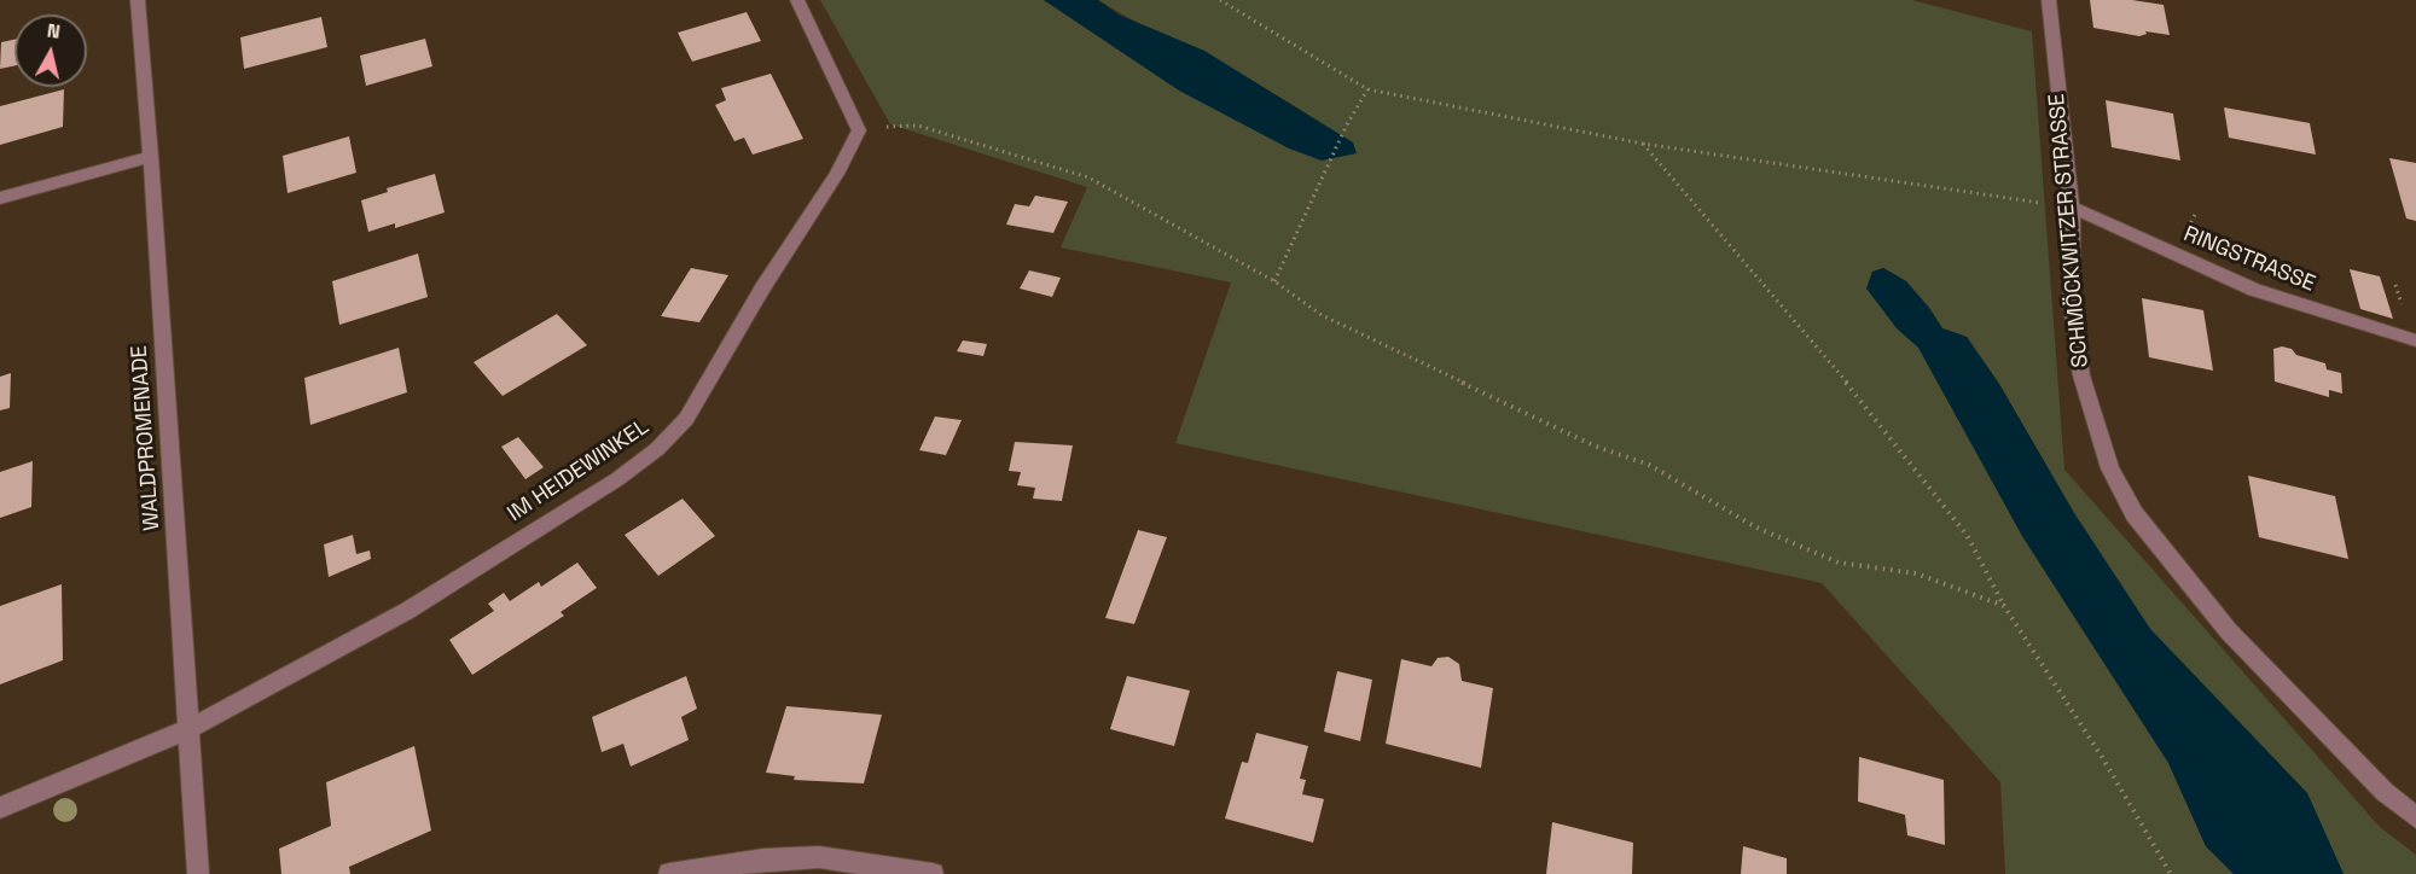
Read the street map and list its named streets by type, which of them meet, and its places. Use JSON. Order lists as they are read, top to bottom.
{
  "streets": {
    "street": [
      "SCHMÖCKWITZER STRASSE",
      "RINGSTRASSE",
      "WALDPROMENADE",
      "IM HEIDEWINKEL"
    ]
  },
  "crossings": [
    ["SCHMÖCKWITZER STRASSE", "RINGSTRASSE"],
    ["WALDPROMENADE", "IM HEIDEWINKEL"]
  ],
  "north": "top"
}
